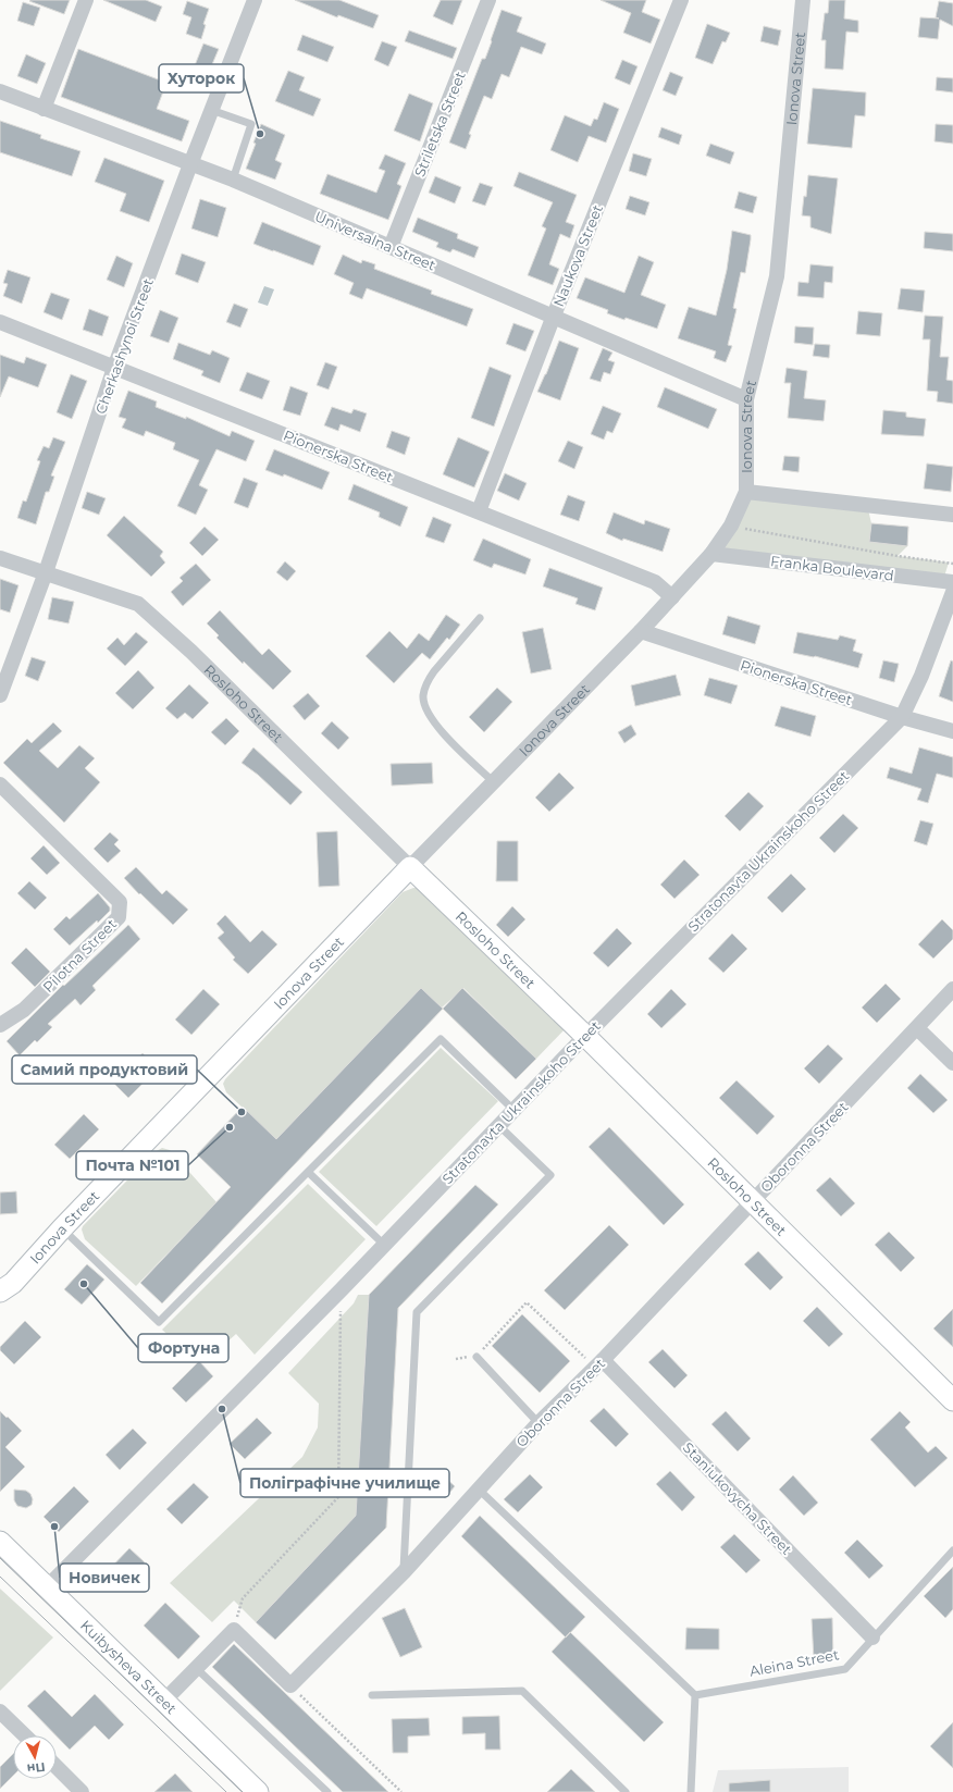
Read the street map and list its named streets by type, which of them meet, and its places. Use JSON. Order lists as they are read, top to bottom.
{
  "streets": {
    "street": [
      "Ionova Street",
      "Striletska Street",
      "Universalna Street",
      "Naukova Street",
      "Cherkashynoi Street",
      "Pionerska Street",
      "Franka Boulevard",
      "Rosloho Street",
      "Stratonavta Ukrainskoho Street",
      "Pilotna Street",
      "Oboronna Street",
      "Staniukovycha Street",
      "Kuibysheva Street"
    ],
    "lane": ["Aleina Street"]
  },
  "crossings": [
    ["Ionova Street", "Universalna Street"],
    ["Ionova Street", "Pionerska Street"],
    ["Ionova Street", "Franka Boulevard"],
    ["Ionova Street", "Rosloho Street"],
    ["Striletska Street", "Universalna Street"],
    ["Universalna Street", "Naukova Street"],
    ["Universalna Street", "Cherkashynoi Street"],
    ["Naukova Street", "Pionerska Street"],
    ["Cherkashynoi Street", "Pionerska Street"],
    ["Cherkashynoi Street", "Rosloho Street"],
    ["Pionerska Street", "Stratonavta Ukrainskoho Street"],
    ["Rosloho Street", "Stratonavta Ukrainskoho Street"],
    ["Rosloho Street", "Oboronna Street"],
    ["Stratonavta Ukrainskoho Street", "Kuibysheva Street"],
    ["Oboronna Street", "Staniukovycha Street"],
    ["Staniukovycha Street", "Aleina Street"]
  ],
  "places": [
    "Хуторок",
    "Самий продуктовий",
    "Почта №101",
    "Фортуна",
    "Поліграфічне училище",
    "Новичек"
  ],
  "north": "bottom"
}
